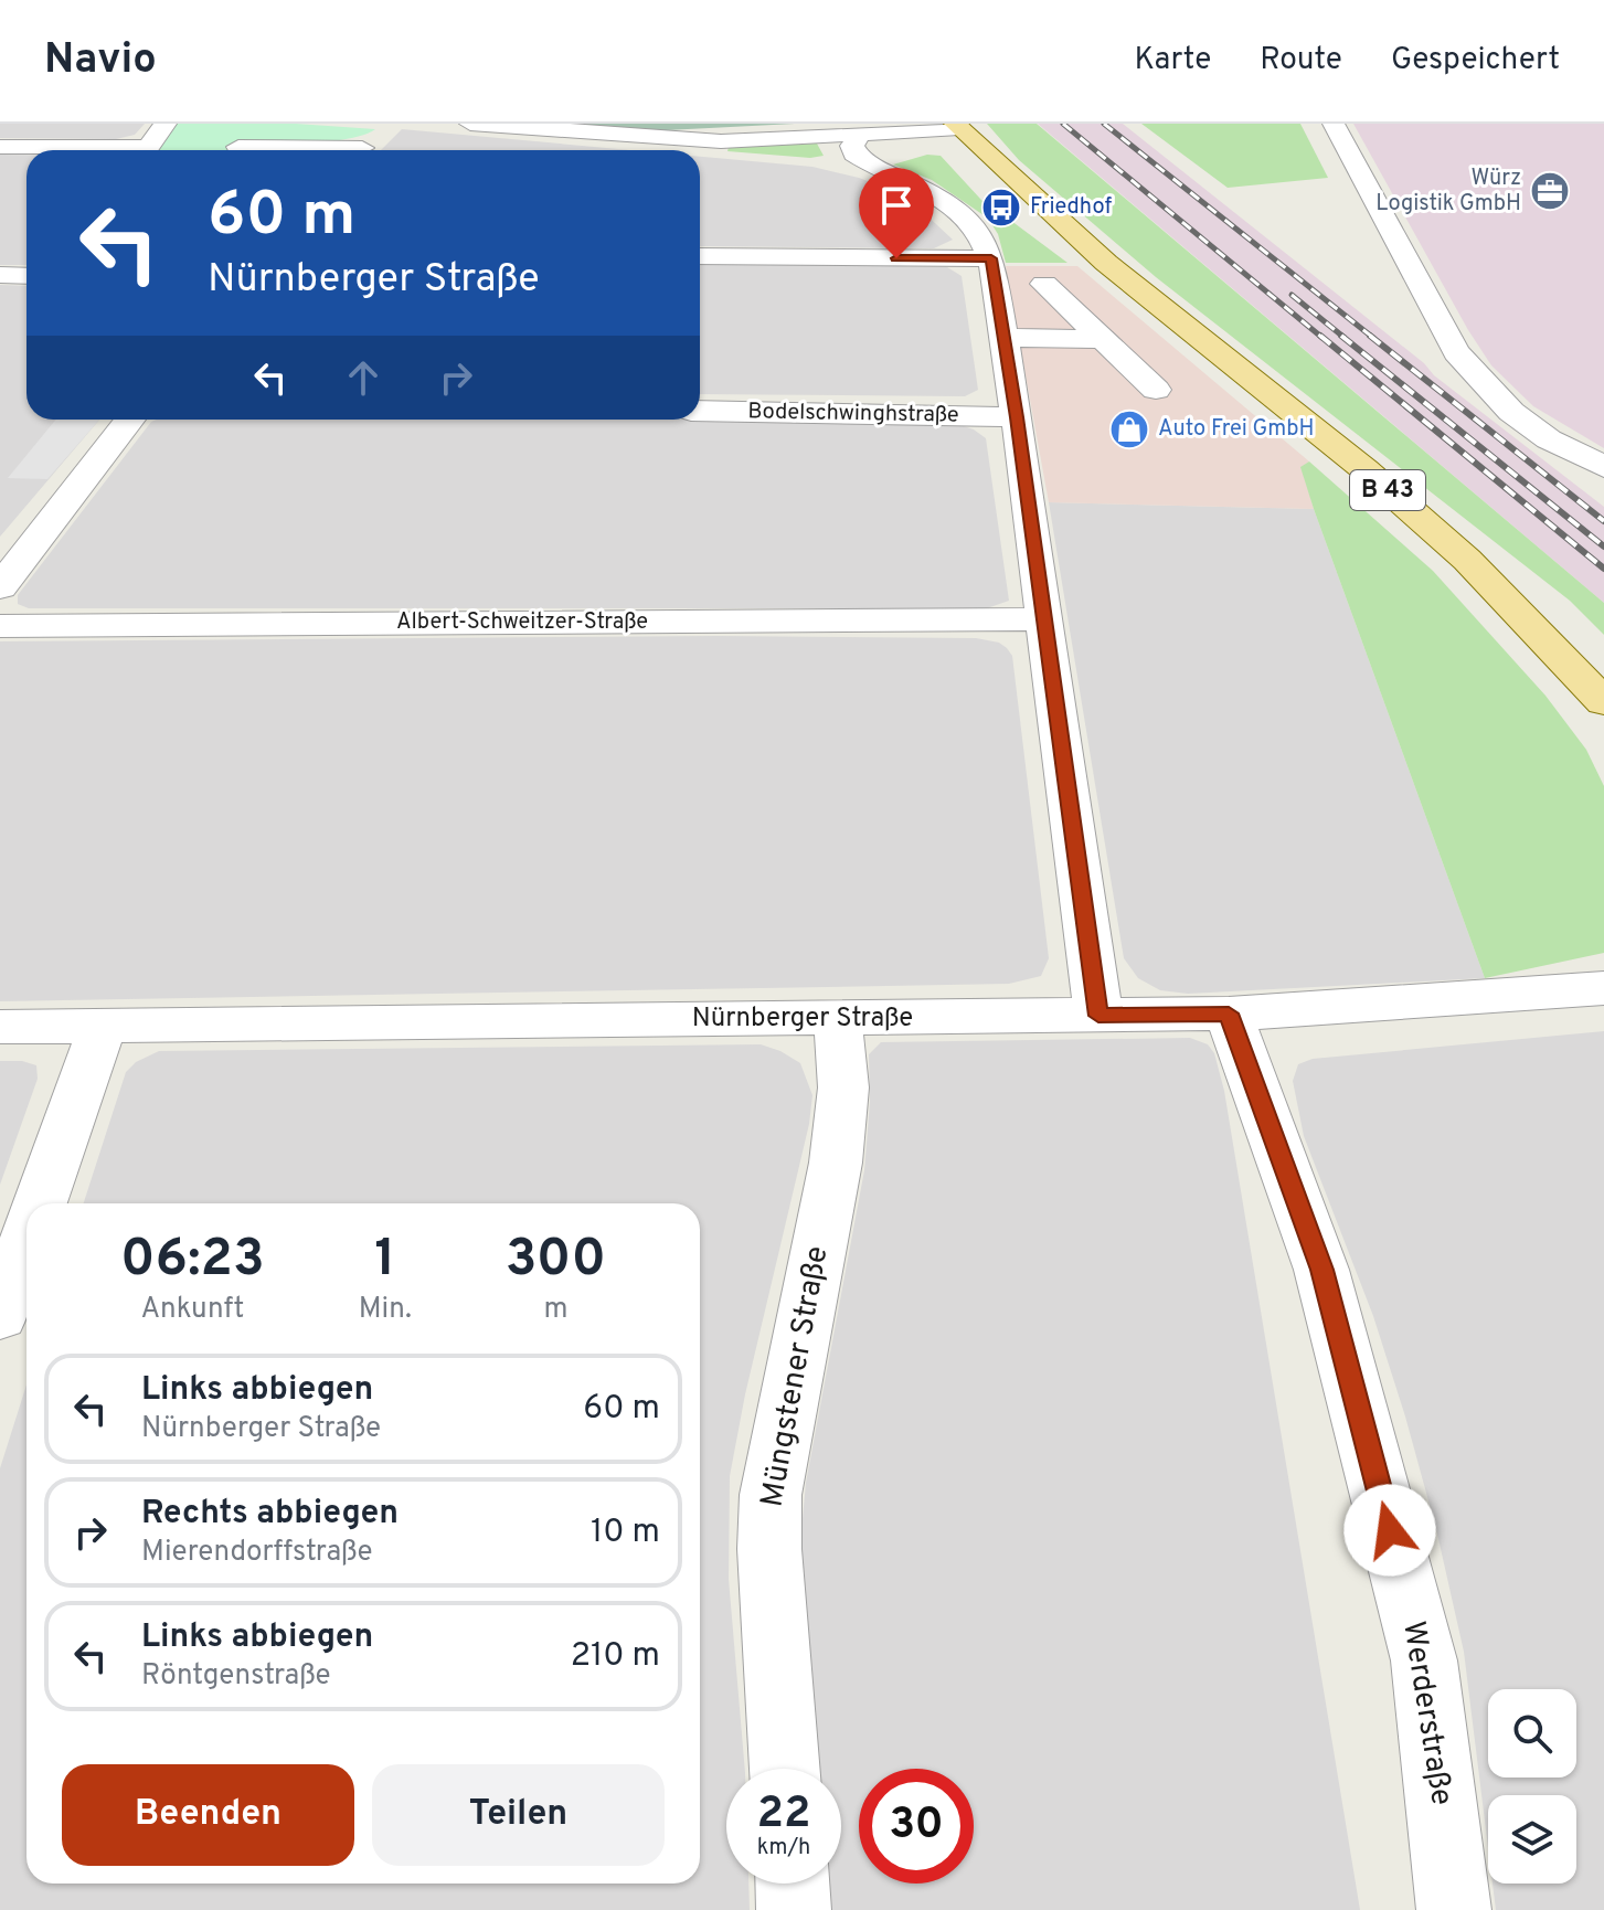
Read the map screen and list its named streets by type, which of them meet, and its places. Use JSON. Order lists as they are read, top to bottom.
{
  "streets": {
    "main road": ["B 43"],
    "street": [
      "Bodelschwinghstraße",
      "Albert-Schweitzer-Straße",
      "Nürnberger Straße",
      "Müngstener Straße",
      "Werderstraße"
    ]
  },
  "crossings": [
    ["Nürnberger Straße", "Müngstener Straße"],
    ["Nürnberger Straße", "Werderstraße"]
  ],
  "places": {
    "office": ["Würz Logistik GmbH"],
    "bus stop": ["Friedhof"],
    "shop": ["Auto Frei GmbH"]
  },
  "page": {
    "header": "Navio",
    "nav": ["Karte", "Route", "Gespeichert"],
    "turn": ["60 m", "Nürnberger Straße"],
    "eta": [
      "06:23",
      "Ankunft",
      "1",
      "Min.",
      "300",
      "m"
    ],
    "list": [
      {
        "name": "Links abbiegen",
        "note": "Nürnberger Straße",
        "value": "60 m"
      },
      {
        "name": "Rechts abbiegen",
        "note": "Mierendorffstraße",
        "value": "10 m"
      },
      {
        "name": "Links abbiegen",
        "note": "Röntgenstraße",
        "value": "210 m"
      }
    ],
    "buttons": ["Beenden", "Teilen"],
    "speed": "22 km/h",
    "limit": "30"
  }
}
